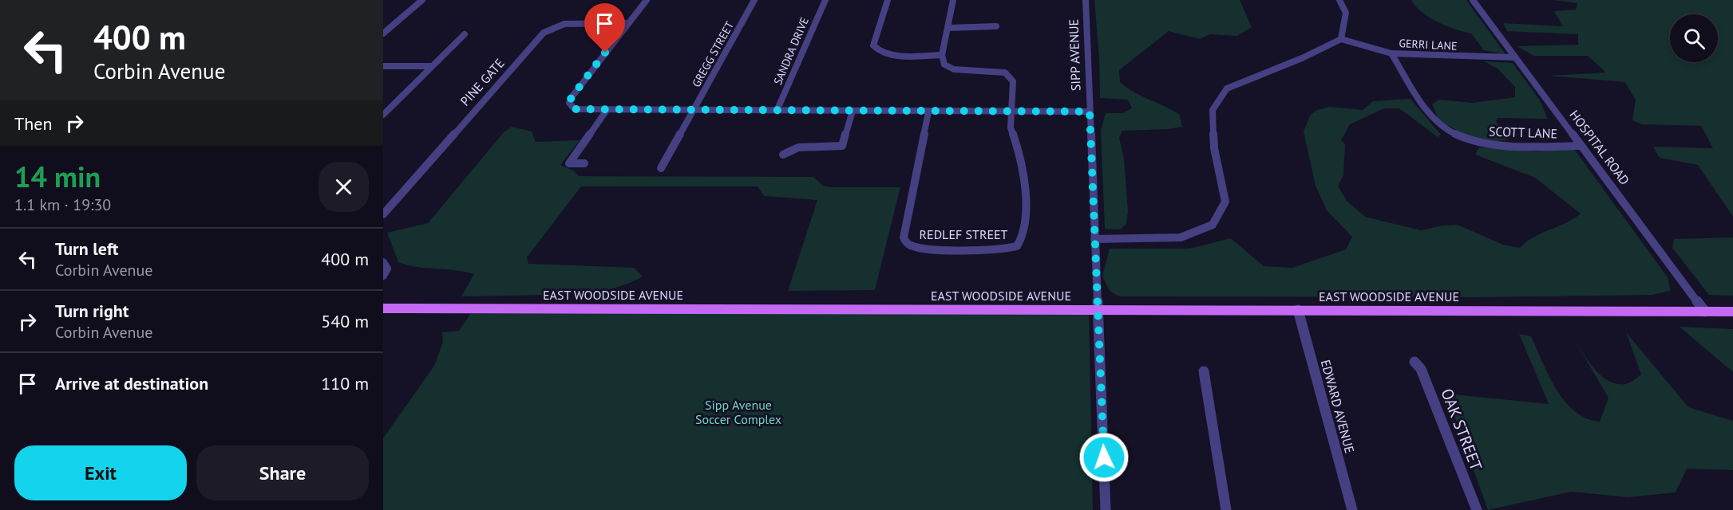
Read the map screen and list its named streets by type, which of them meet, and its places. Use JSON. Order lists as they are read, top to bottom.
{
  "streets": {
    "main road": ["EAST WOODSIDE AVENUE"],
    "street": [
      "GERRI LANE",
      "SANDRA DRIVE",
      "GREGG STREET",
      "SIPP AVENUE",
      "PINE GATE",
      "SCOTT LANE",
      "HOSPITAL ROAD",
      "REDLEF STREET",
      "EDWARD AVENUE",
      "OAK STREET"
    ]
  },
  "crossings": [
    ["GERRI LANE", "SCOTT LANE"],
    ["GERRI LANE", "HOSPITAL ROAD"],
    ["SIPP AVENUE", "EAST WOODSIDE AVENUE"],
    ["SCOTT LANE", "HOSPITAL ROAD"],
    ["HOSPITAL ROAD", "EAST WOODSIDE AVENUE"],
    ["EAST WOODSIDE AVENUE", "EDWARD AVENUE"]
  ],
  "parks": ["Sipp Avenue Soccer Complex"],
  "page": {
    "turn": ["400 m", "Corbin Avenue"],
    "then": "Then",
    "heading": ["14 min", "1.1 km · 19:30"],
    "list": [
      {
        "name": "Turn left",
        "note": "Corbin Avenue",
        "value": "400 m"
      },
      {
        "name": "Turn right",
        "note": "Corbin Avenue",
        "value": "540 m"
      },
      {
        "name": "Arrive at destination",
        "value": "110 m"
      }
    ],
    "buttons": ["Exit", "Share"]
  }
}
